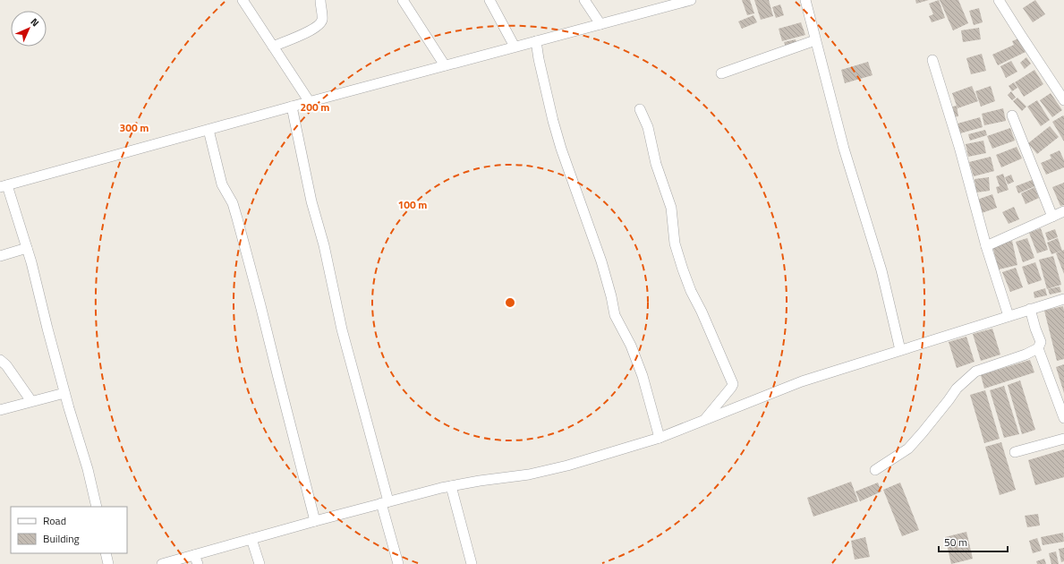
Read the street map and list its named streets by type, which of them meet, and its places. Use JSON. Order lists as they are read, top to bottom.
{
  "legend": ["Road", "Building"],
  "scale_bar": "50 m",
  "north": "top right",
  "rings": ["200 m", "300 m", "100 m"]
}
